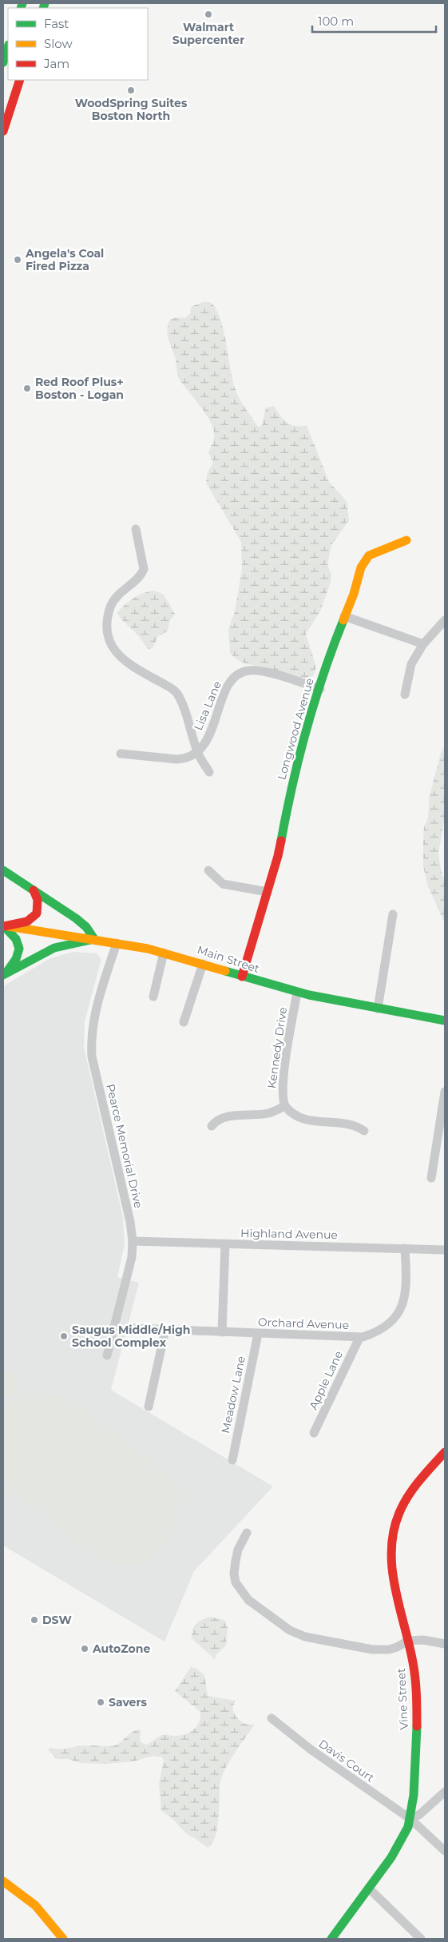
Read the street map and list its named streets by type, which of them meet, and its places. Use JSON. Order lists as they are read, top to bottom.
{
  "streets": {
    "main road": ["Longwood Avenue", "Main Street", "Vine Street"],
    "street": [
      "Lisa Lane",
      "Kennedy Drive",
      "Pearce Memorial Drive",
      "Highland Avenue",
      "Orchard Avenue",
      "Apple Lane",
      "Meadow Lane",
      "Davis Court"
    ]
  },
  "crossings": [
    ["Lisa Lane", "Longwood Avenue"],
    ["Longwood Avenue", "Main Street"],
    ["Main Street", "Kennedy Drive"],
    ["Main Street", "Pearce Memorial Drive"],
    ["Pearce Memorial Drive", "Highland Avenue"],
    ["Highland Avenue", "Orchard Avenue"],
    ["Orchard Avenue", "Apple Lane"],
    ["Orchard Avenue", "Meadow Lane"],
    ["Vine Street", "Davis Court"]
  ],
  "places": [
    "Walmart Supercenter",
    "WoodSpring Suites Boston North",
    "Angela's Coal Fired Pizza",
    "Red Roof Plus+ Boston - Logan",
    "Saugus Middle/High School Complex",
    "DSW",
    "AutoZone",
    "Savers"
  ],
  "legend": ["Fast", "Slow", "Jam"],
  "scale_bar": "100 m"
}
